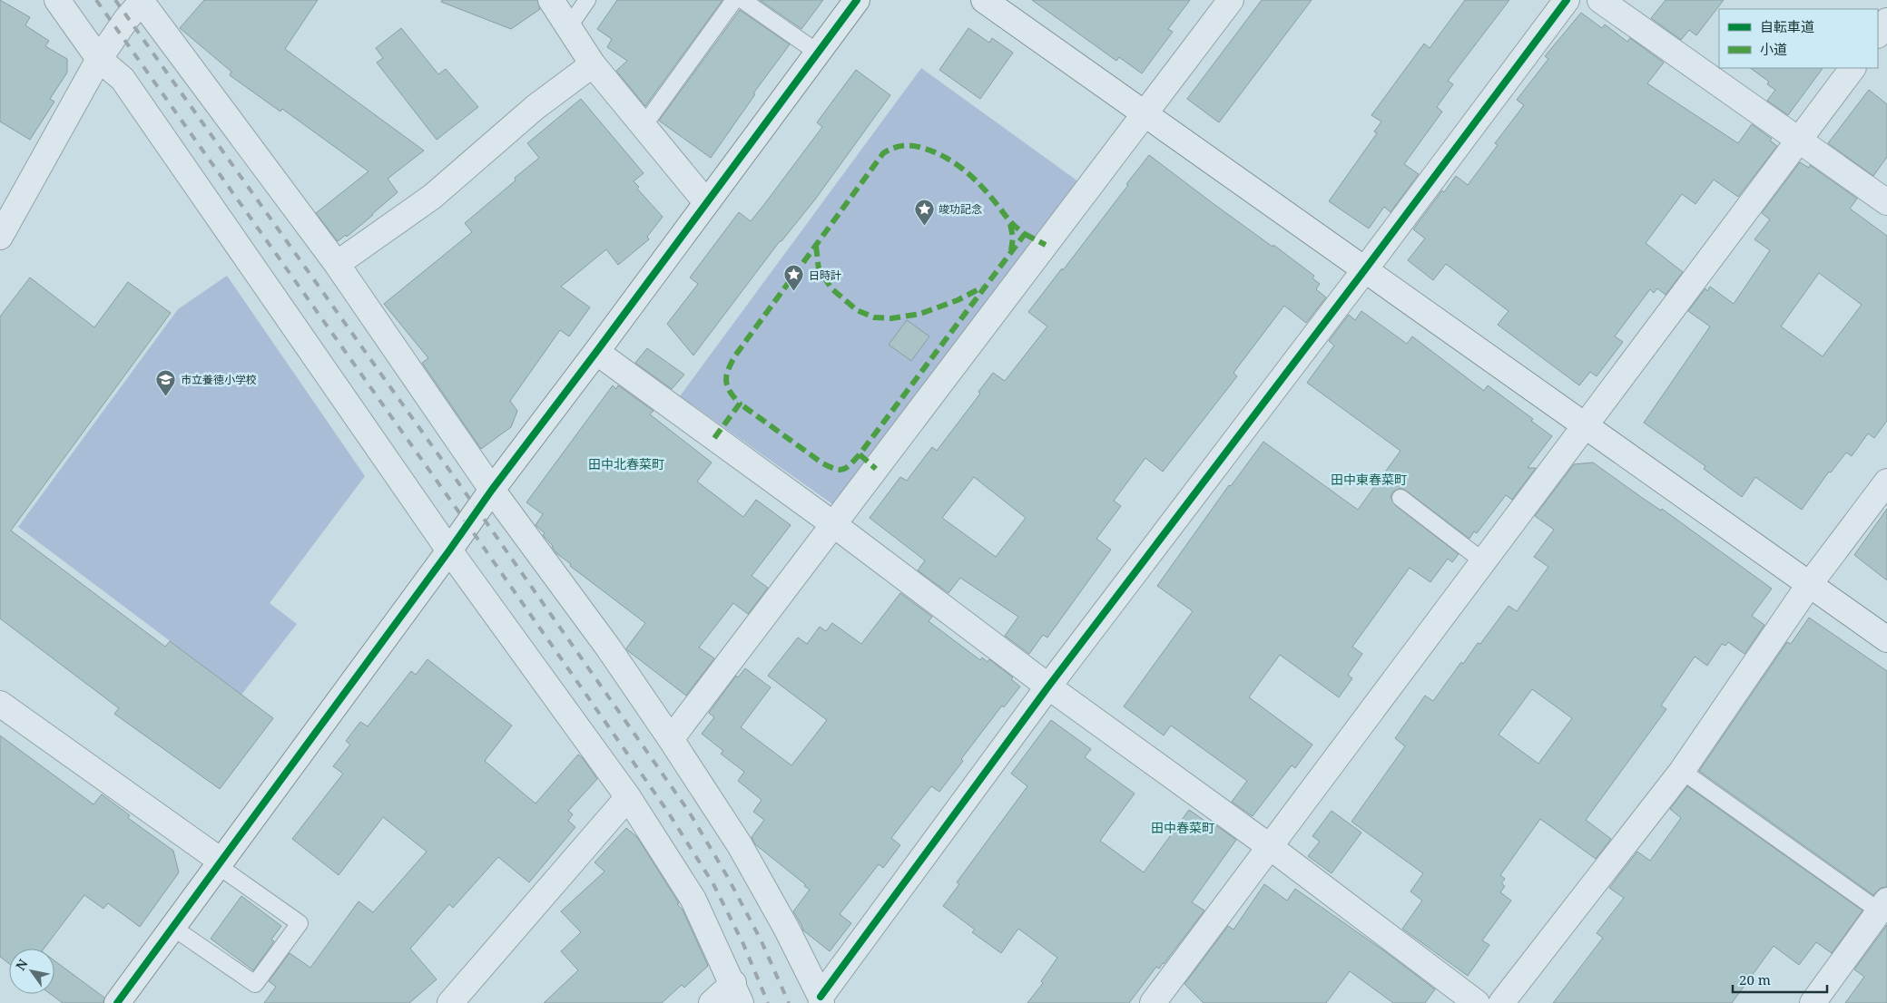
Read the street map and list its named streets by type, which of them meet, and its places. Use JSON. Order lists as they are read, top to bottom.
{
  "districts": ["田中北春菜町", "田中東春菜町", "田中春菜町"],
  "places": {
    "place": ["竣功記念", "日時計"],
    "school or university": ["市立養徳小学校"]
  },
  "legend": ["自転車道", "小道"],
  "scale_bar": "20 m",
  "north": "top left"
}
